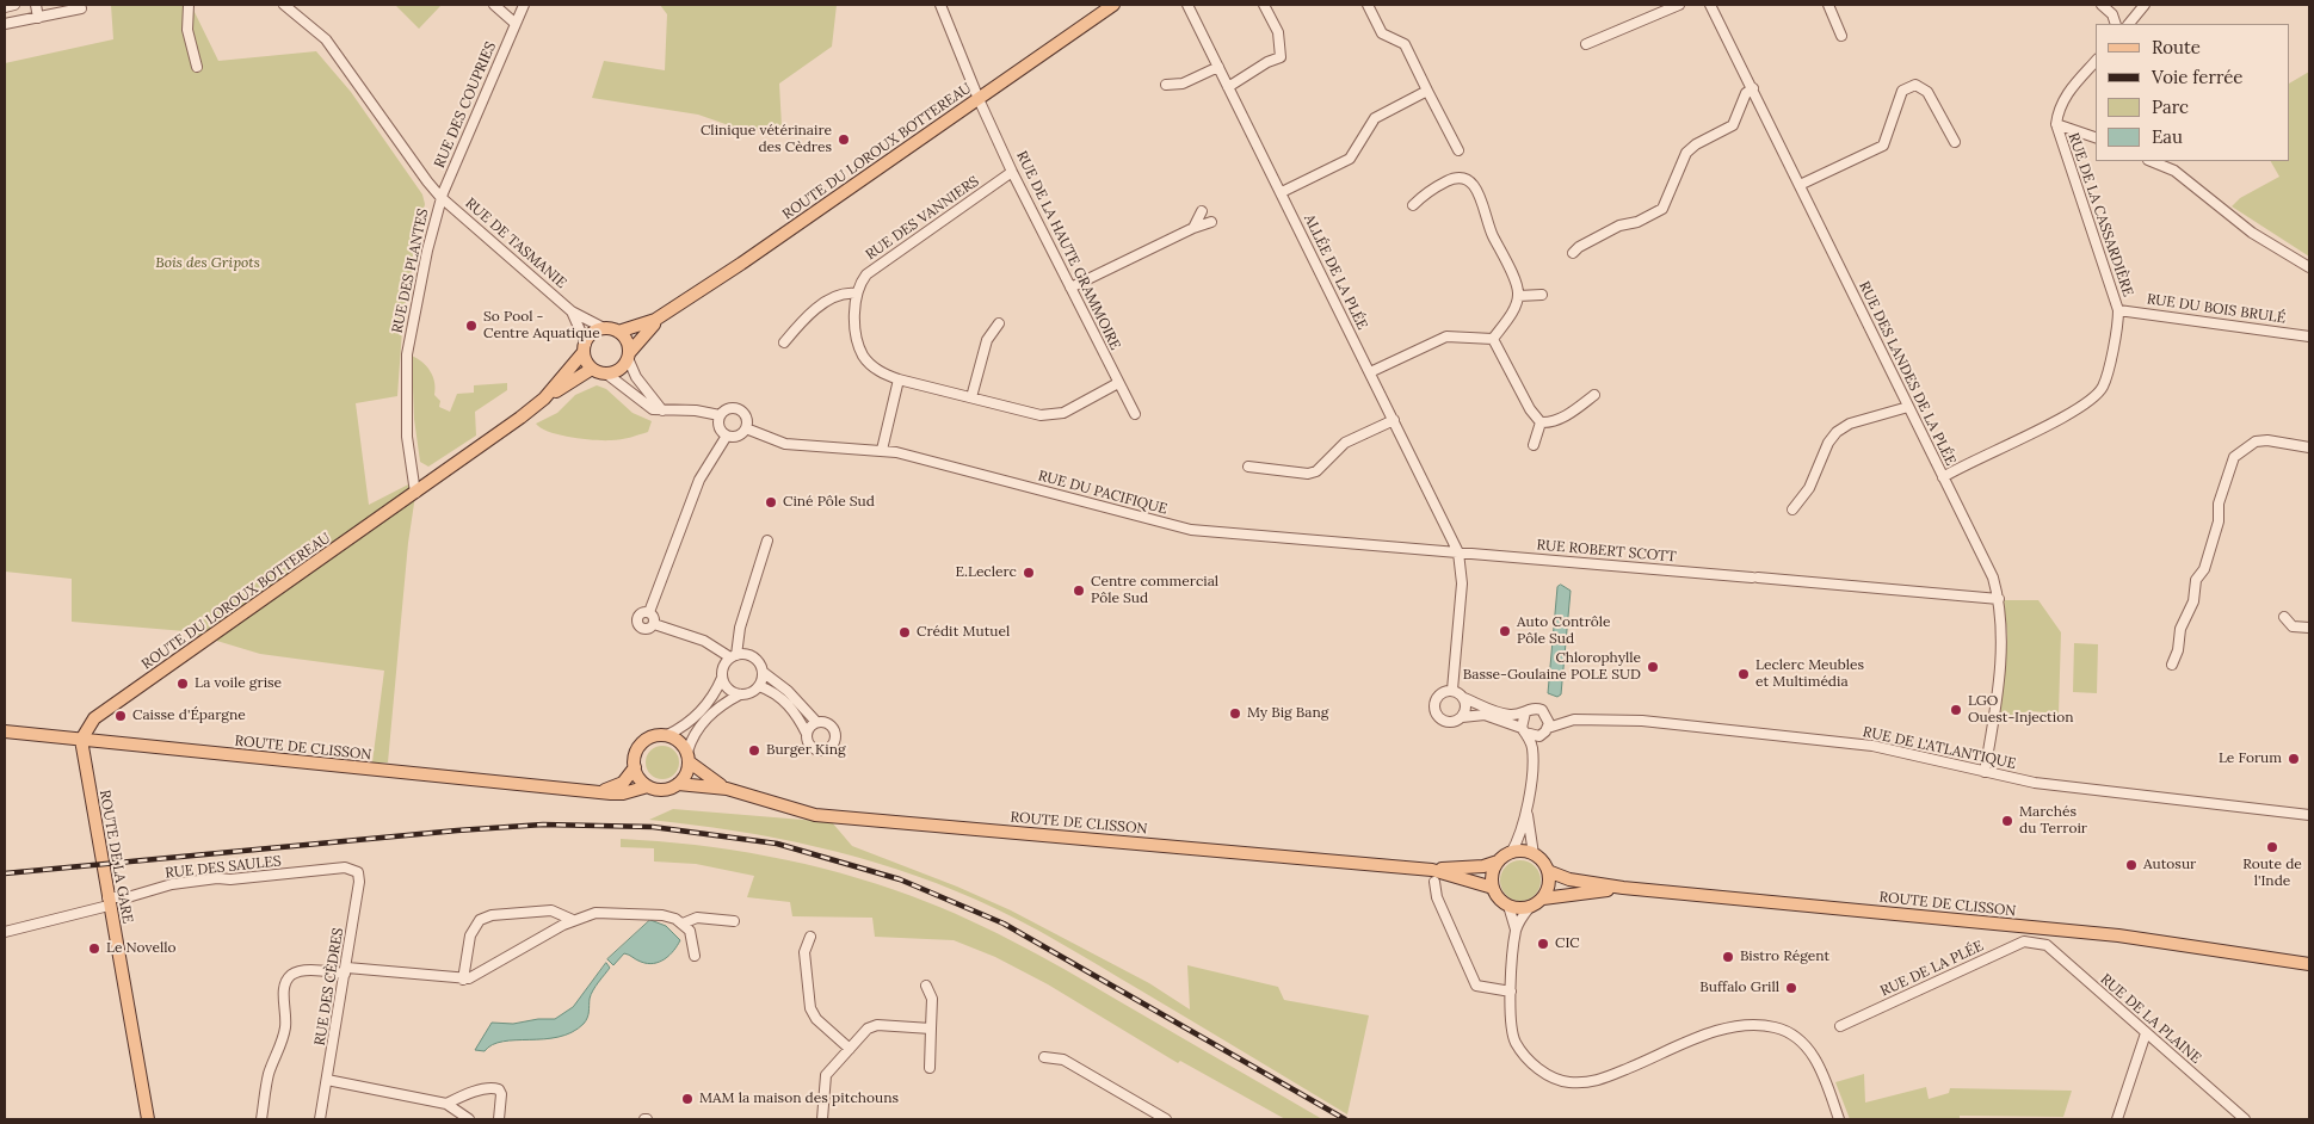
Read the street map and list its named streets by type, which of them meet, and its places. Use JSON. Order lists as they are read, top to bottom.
{
  "streets": {
    "main road": ["ROUTE DU LOROUX BOTTEREAU", "ROUTE DE CLISSON", "ROUTE DE LA GARE"],
    "street": [
      "RUE DES COUPRIES",
      "RUE DE LA CASSARDIÈRE",
      "RUE DES VANNIERS",
      "RUE DE TASMANIE",
      "RUE DE LA HAUTE GRAMMOIRE",
      "RUE DES PLANTES",
      "ALLÉE DE LA PLÉE",
      "RUE DU BOIS BRULÉ",
      "RUE DES LANDES DE LA PLÉE",
      "RUE DU PACIFIQUE",
      "RUE ROBERT SCOTT",
      "RUE DE L'ATLANTIQUE",
      "RUE DES SAULES",
      "RUE DE LA PLÉE",
      "RUE DES CÈDRES",
      "RUE DE LA PLAINE"
    ]
  },
  "crossings": [
    ["RUE DES COUPRIES", "RUE DE TASMANIE"],
    ["RUE DES COUPRIES", "RUE DES PLANTES"],
    ["ROUTE DU LOROUX BOTTEREAU", "RUE DE TASMANIE"],
    ["ROUTE DU LOROUX BOTTEREAU", "RUE DE LA HAUTE GRAMMOIRE"],
    ["ROUTE DU LOROUX BOTTEREAU", "RUE DES PLANTES"],
    ["ROUTE DU LOROUX BOTTEREAU", "ROUTE DE CLISSON"],
    ["ROUTE DU LOROUX BOTTEREAU", "ROUTE DE LA GARE"],
    ["RUE DE LA CASSARDIÈRE", "RUE DU BOIS BRULÉ"],
    ["RUE DE LA CASSARDIÈRE", "RUE DES LANDES DE LA PLÉE"],
    ["RUE DES VANNIERS", "RUE DE LA HAUTE GRAMMOIRE"],
    ["RUE DE TASMANIE", "RUE DES PLANTES"],
    ["ALLÉE DE LA PLÉE", "RUE DU PACIFIQUE"],
    ["ALLÉE DE LA PLÉE", "RUE ROBERT SCOTT"],
    ["RUE DES LANDES DE LA PLÉE", "RUE ROBERT SCOTT"],
    ["RUE DES LANDES DE LA PLÉE", "RUE DE L'ATLANTIQUE"],
    ["RUE DU PACIFIQUE", "RUE ROBERT SCOTT"],
    ["ROUTE DE CLISSON", "ROUTE DE LA GARE"],
    ["ROUTE DE LA GARE", "RUE DES SAULES"],
    ["RUE DES SAULES", "RUE DES CÈDRES"],
    ["RUE DE LA PLÉE", "RUE DE LA PLAINE"]
  ],
  "parks": ["Bois des Gripots"],
  "places": [
    "Clinique vétérinaire des Cèdres",
    "So Pool - Centre Aquatique",
    "Ciné Pôle Sud",
    "E.Leclerc",
    "Centre commercial Pôle Sud",
    "Auto Contrôle Pôle Sud",
    "Crédit Mutuel",
    "Chlorophylle Basse-Goulaine POLE SUD",
    "Leclerc Meubles et Multimédia",
    "La voile grise",
    "LGO Ouest-Injection",
    "My Big Bang",
    "Caisse d'Épargne",
    "Burger King",
    "Le Forum",
    "Marchés du Terroir",
    "Route de l'Inde",
    "Autosur",
    "CIC",
    "Le Novello",
    "Bistro Régent",
    "Buffalo Grill",
    "MAM la maison des pitchouns"
  ],
  "legend": [
    "Route",
    "Voie ferrée",
    "Parc",
    "Eau"
  ]
}
